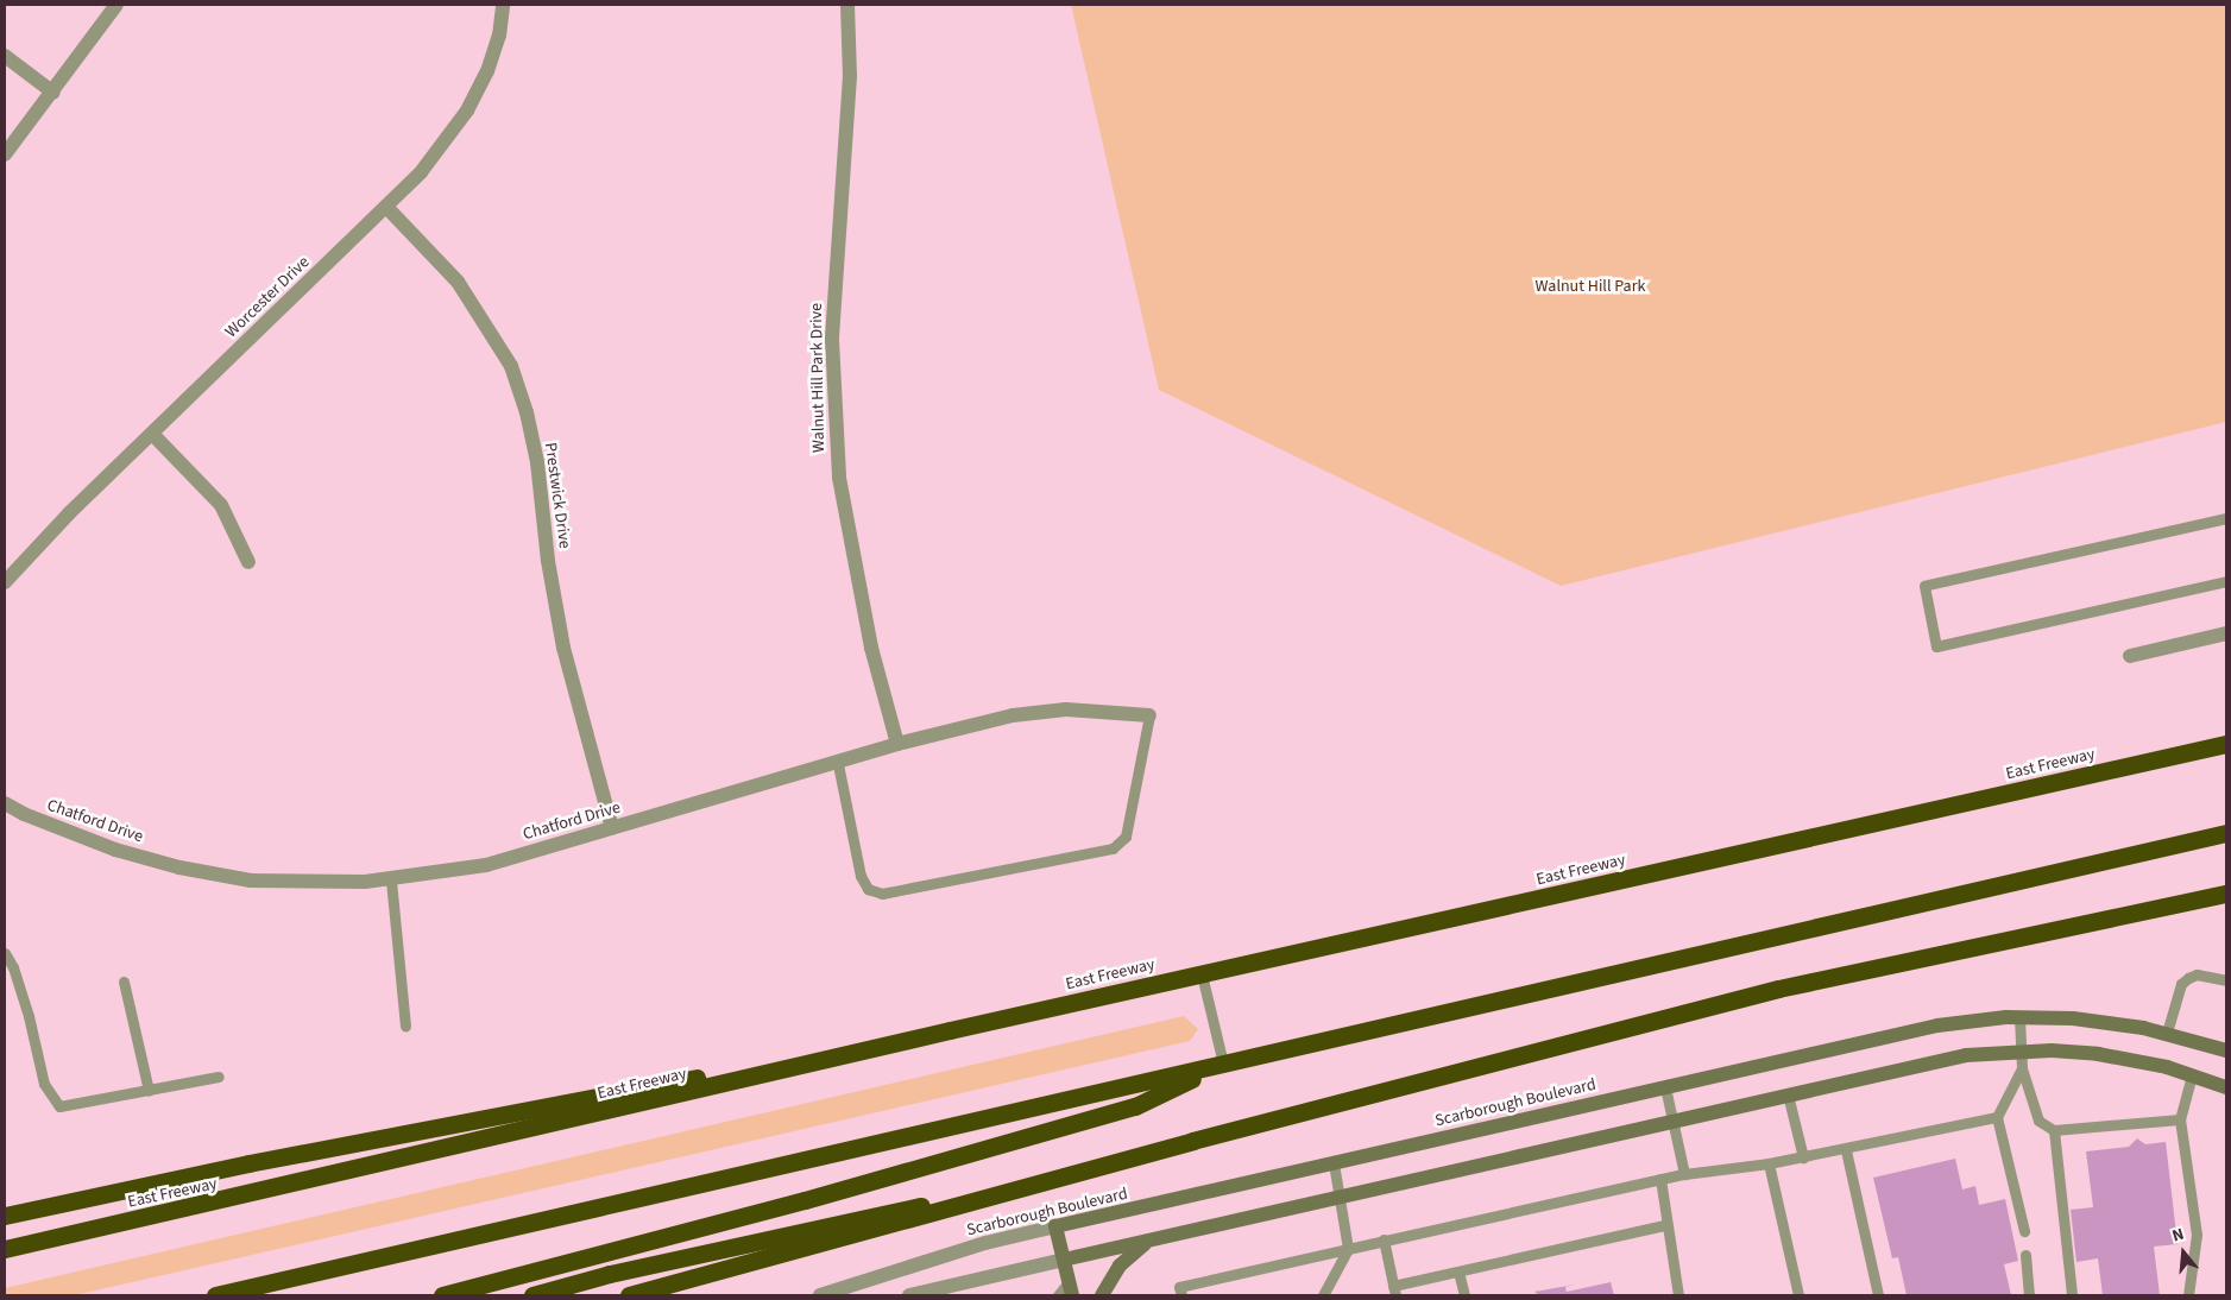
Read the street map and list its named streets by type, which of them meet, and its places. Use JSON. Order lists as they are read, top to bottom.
{
  "streets": {
    "highway": ["East Freeway"],
    "street": [
      "Worcester Drive",
      "Walnut Hill Park Drive",
      "Prestwick Drive",
      "Chatford Drive",
      "Scarborough Boulevard"
    ]
  },
  "crossings": [
    ["Worcester Drive", "Prestwick Drive"],
    ["Walnut Hill Park Drive", "Chatford Drive"],
    ["Prestwick Drive", "Chatford Drive"]
  ],
  "parks": ["Walnut Hill Park"],
  "north": "top"
}
